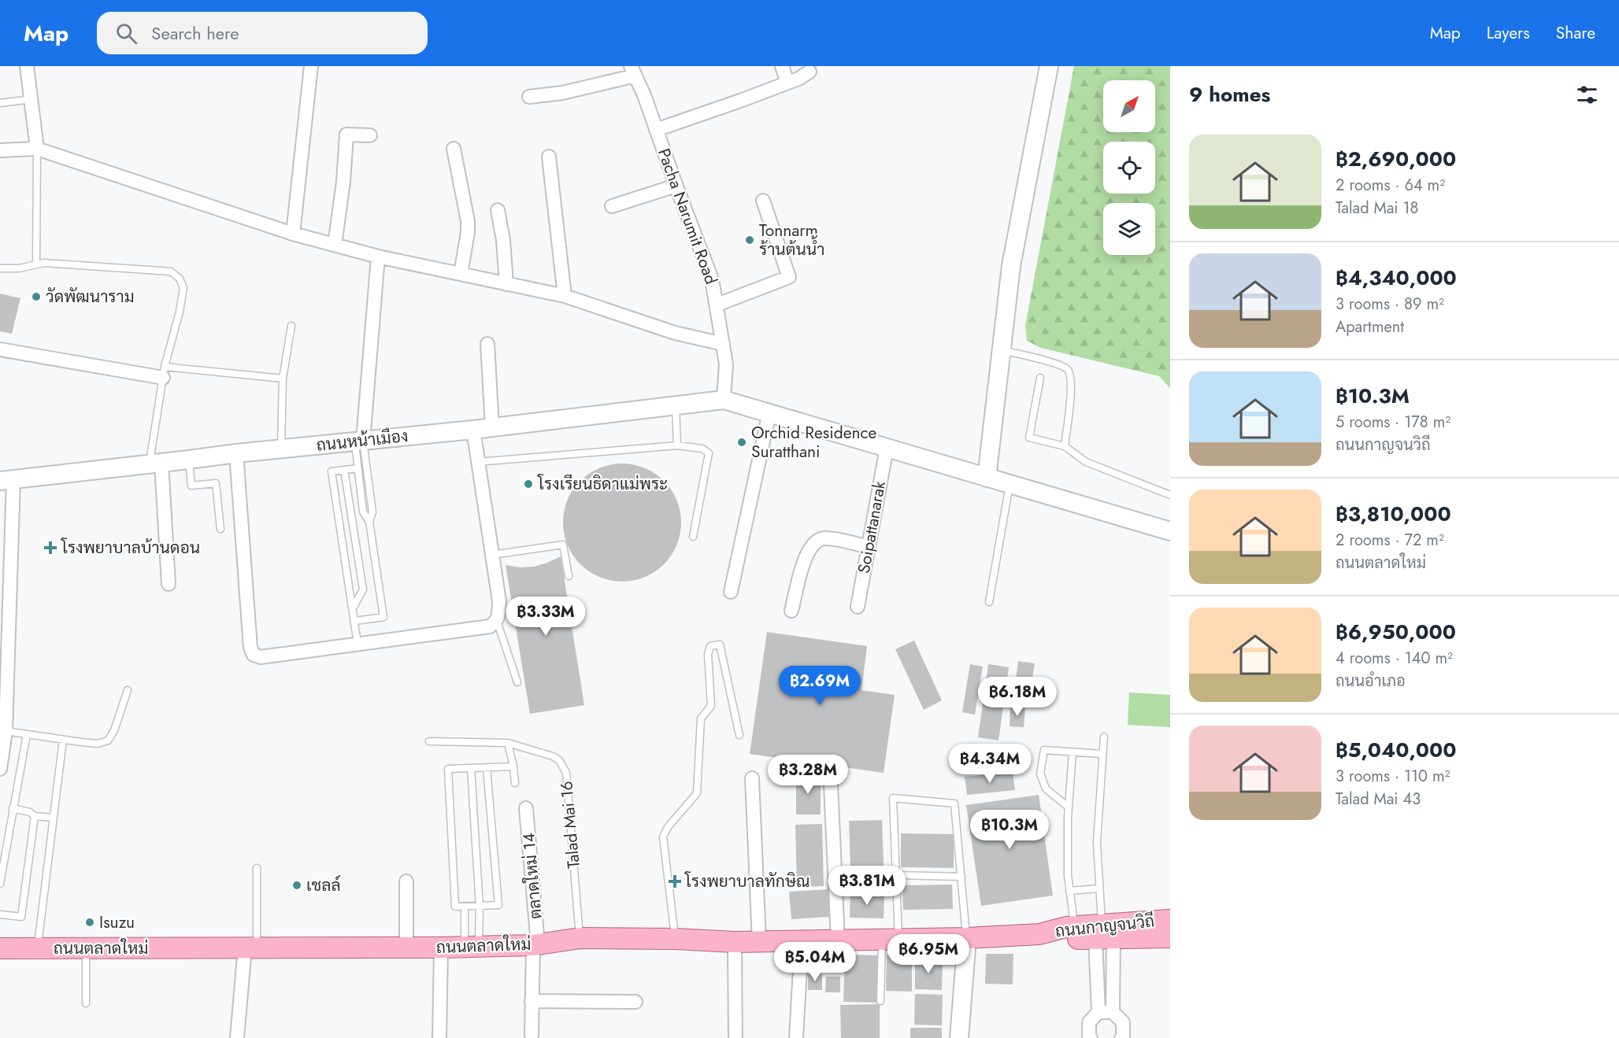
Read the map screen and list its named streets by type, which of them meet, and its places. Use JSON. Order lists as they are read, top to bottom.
{
  "streets": {
    "main road": ["ถนนกาญจนวิถี", "ถนนตลาดใหม่"],
    "street": [
      "Pacha Narumit Road",
      "ถนนหน้าเมือง",
      "Soipattanarak",
      "ตลาดใหม่ 14"
    ],
    "lane": ["Talad Mai 16"]
  },
  "crossings": [
    ["Pacha Narumit Road", "ถนนหน้าเมือง"],
    ["Talad Mai 16", "ถนนตลาดใหม่"],
    ["ตลาดใหม่ 14", "ถนนตลาดใหม่"],
    ["ถนนกาญจนวิถี", "ถนนตลาดใหม่"]
  ],
  "places": {
    "other": [
      "Tonnarm ร้านต้นน้ำ",
      "วัดพัฒนาราม",
      "Orchid Residence Suratthani",
      "โรงเรียนธิดาแม่พระ",
      "เชลล์",
      "Isuzu"
    ],
    "health": ["โรงพยาบาลบ้านดอน", "โรงพยาบาลทักษิณ"]
  },
  "north": "top right",
  "page": {
    "header": "Map",
    "search": "Search here",
    "nav": ["Map", "Layers", "Share"],
    "heading": "9 homes",
    "list": [
      {
        "name": "฿2,690,000",
        "note": "2 rooms · 64 m² · Talad Mai 18"
      },
      {
        "name": "฿4,340,000",
        "note": "3 rooms · 89 m² · Apartment"
      },
      {
        "name": "฿10.3M",
        "note": "5 rooms · 178 m² · ถนนกาญจนวิถี"
      },
      {
        "name": "฿3,810,000",
        "note": "2 rooms · 72 m² · ถนนตลาดใหม่"
      },
      {
        "name": "฿6,950,000",
        "note": "4 rooms · 140 m² · ถนนอำเภอ"
      },
      {
        "name": "฿5,040,000",
        "note": "3 rooms · 110 m² · Talad Mai 43"
      }
    ],
    "price": [
      "฿3.33M",
      "฿2.69M",
      "฿6.18M",
      "฿4.34M",
      "฿3.28M",
      "฿10.3M",
      "฿3.81M",
      "฿6.95M",
      "฿5.04M"
    ]
  }
}
